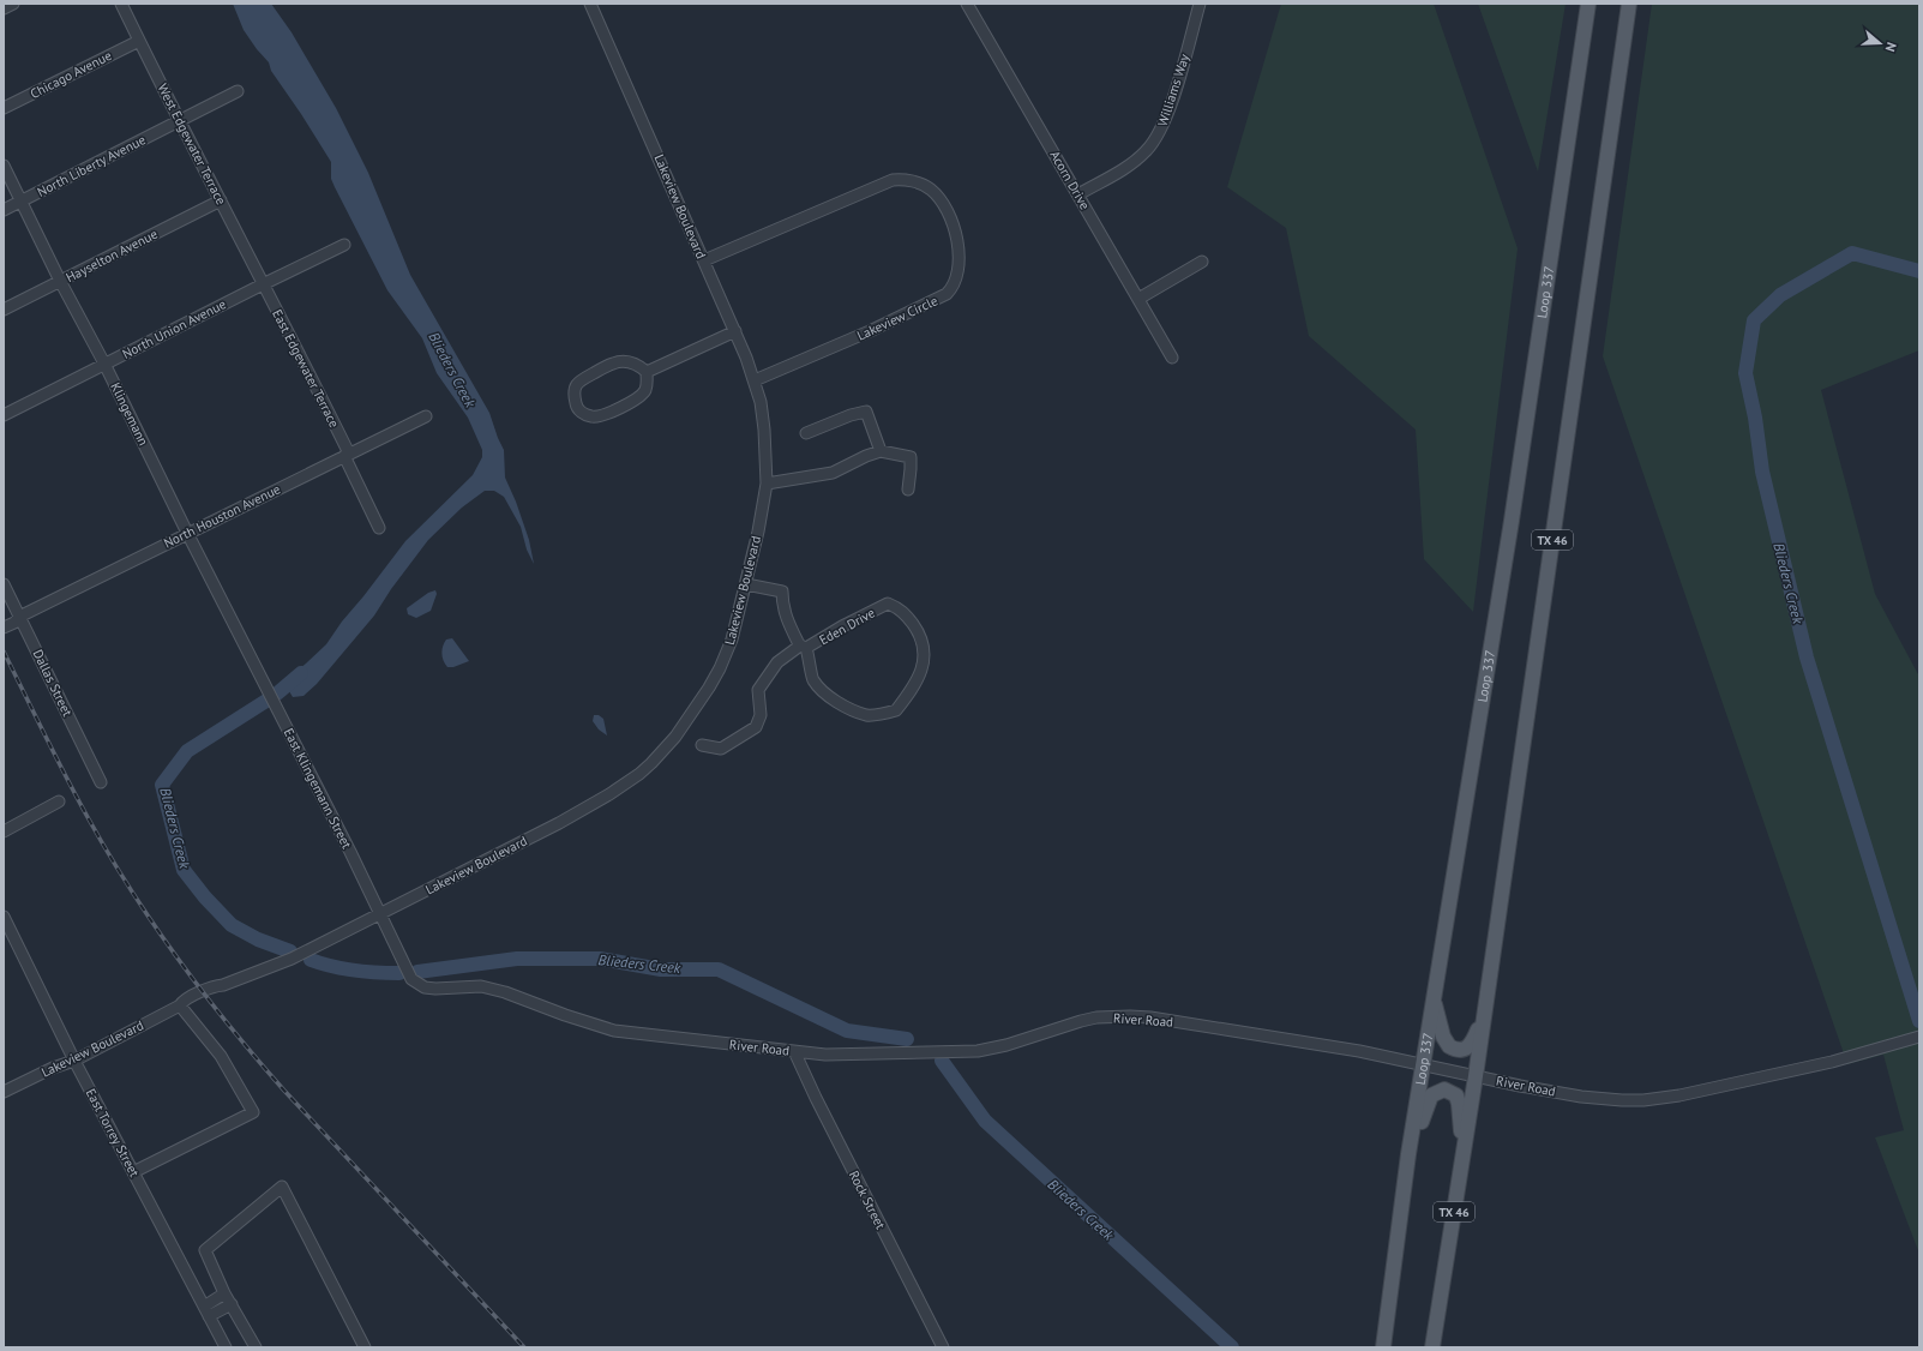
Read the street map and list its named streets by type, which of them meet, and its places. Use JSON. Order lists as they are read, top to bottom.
{
  "streets": {
    "main road": ["Loop 337", "TX 46"],
    "street": [
      "Chicago Avenue",
      "Williams Way",
      "West Edgewater Terrace",
      "North Liberty Avenue",
      "Acorn Drive",
      "Lakeview Boulevard",
      "Hayselton Avenue",
      "Lakeview Circle",
      "North Union Avenue",
      "East Edgewater Terrace",
      "Klingemann",
      "North Houston Avenue",
      "Eden Drive",
      "Dallas Street",
      "East Klingemann Street",
      "River Road",
      "East Torrey Street",
      "Rock Street"
    ]
  },
  "crossings": [
    ["Chicago Avenue", "West Edgewater Terrace"],
    ["Williams Way", "Acorn Drive"],
    ["West Edgewater Terrace", "North Liberty Avenue"],
    ["West Edgewater Terrace", "Hayselton Avenue"],
    ["West Edgewater Terrace", "North Union Avenue"],
    ["West Edgewater Terrace", "East Edgewater Terrace"],
    ["North Liberty Avenue", "Klingemann"],
    ["Lakeview Boulevard", "Lakeview Circle"],
    ["Lakeview Boulevard", "Eden Drive"],
    ["Lakeview Boulevard", "East Klingemann Street"],
    ["Lakeview Boulevard", "River Road"],
    ["Lakeview Boulevard", "East Torrey Street"],
    ["Hayselton Avenue", "Klingemann"],
    ["Loop 337", "River Road"],
    ["North Union Avenue", "East Edgewater Terrace"],
    ["North Union Avenue", "Klingemann"],
    ["East Edgewater Terrace", "North Houston Avenue"],
    ["Klingemann", "North Houston Avenue"],
    ["Klingemann", "East Klingemann Street"],
    ["North Houston Avenue", "Dallas Street"],
    ["TX 46", "River Road"],
    ["East Klingemann Street", "River Road"],
    ["River Road", "Rock Street"]
  ],
  "water": ["Blieders Creek"],
  "north": "right"
}
